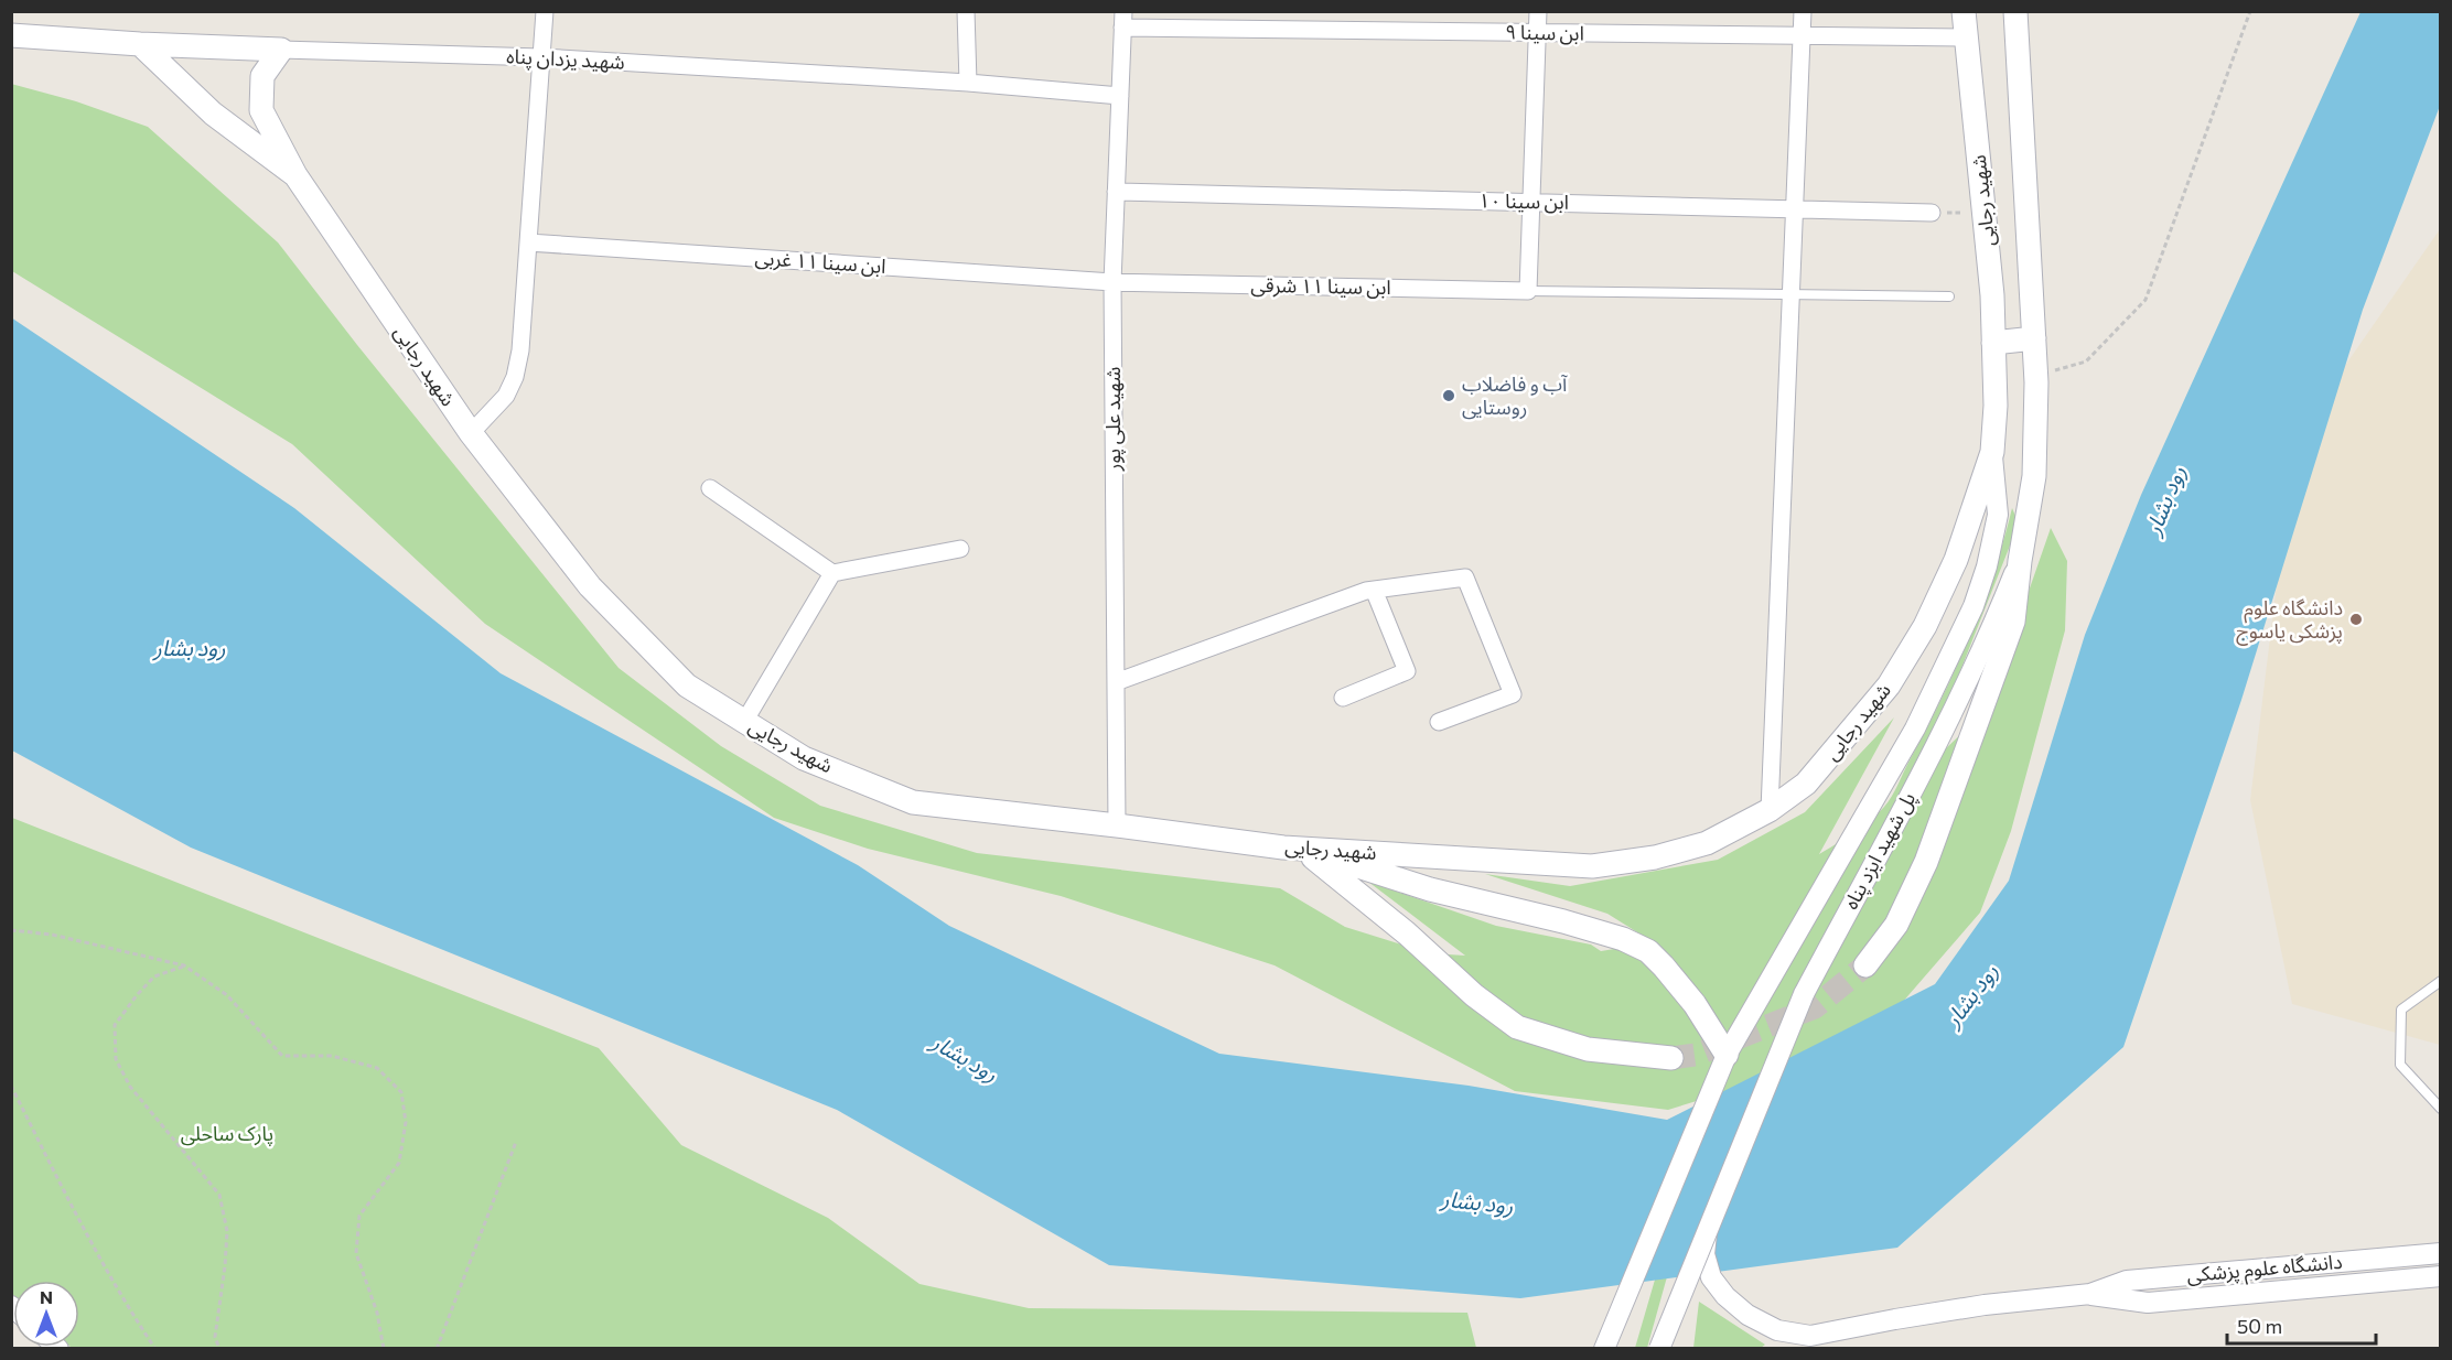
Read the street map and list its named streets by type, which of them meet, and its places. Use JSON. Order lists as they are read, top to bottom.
{
  "streets": {
    "main road": ["شهید یزدان پناه", "شهید رجایی", "پل شهید ایزد پناه"],
    "street": [
      "ابن سینا ۹",
      "ابن سینا ۱۰",
      "ابن سینا ۱۱ غربی",
      "ابن سینا ۱۱ شرقی",
      "شهید علی پور",
      "دانشگاه علوم پزشکی"
    ]
  },
  "crossings": [
    ["ابن سینا ۹", "شهید رجایی"],
    ["ابن سینا ۹", "شهید علی پور"],
    ["شهید یزدان پناه", "شهید علی پور"],
    ["شهید رجایی", "شهید علی پور"],
    ["شهید رجایی", "پل شهید ایزد پناه"],
    ["ابن سینا ۱۰", "شهید علی پور"],
    ["ابن سینا ۱۱ غربی", "ابن سینا ۱۱ شرقی"],
    ["ابن سینا ۱۱ غربی", "شهید علی پور"],
    ["ابن سینا ۱۱ شرقی", "شهید علی پور"]
  ],
  "water": ["رود بشار"],
  "parks": ["پارک ساحلی"],
  "places": ["آب و فاضلاب روستایی", "دانشگاه علوم پزشکی یاسوج"],
  "scale_bar": "50 m",
  "north": "top"
}
